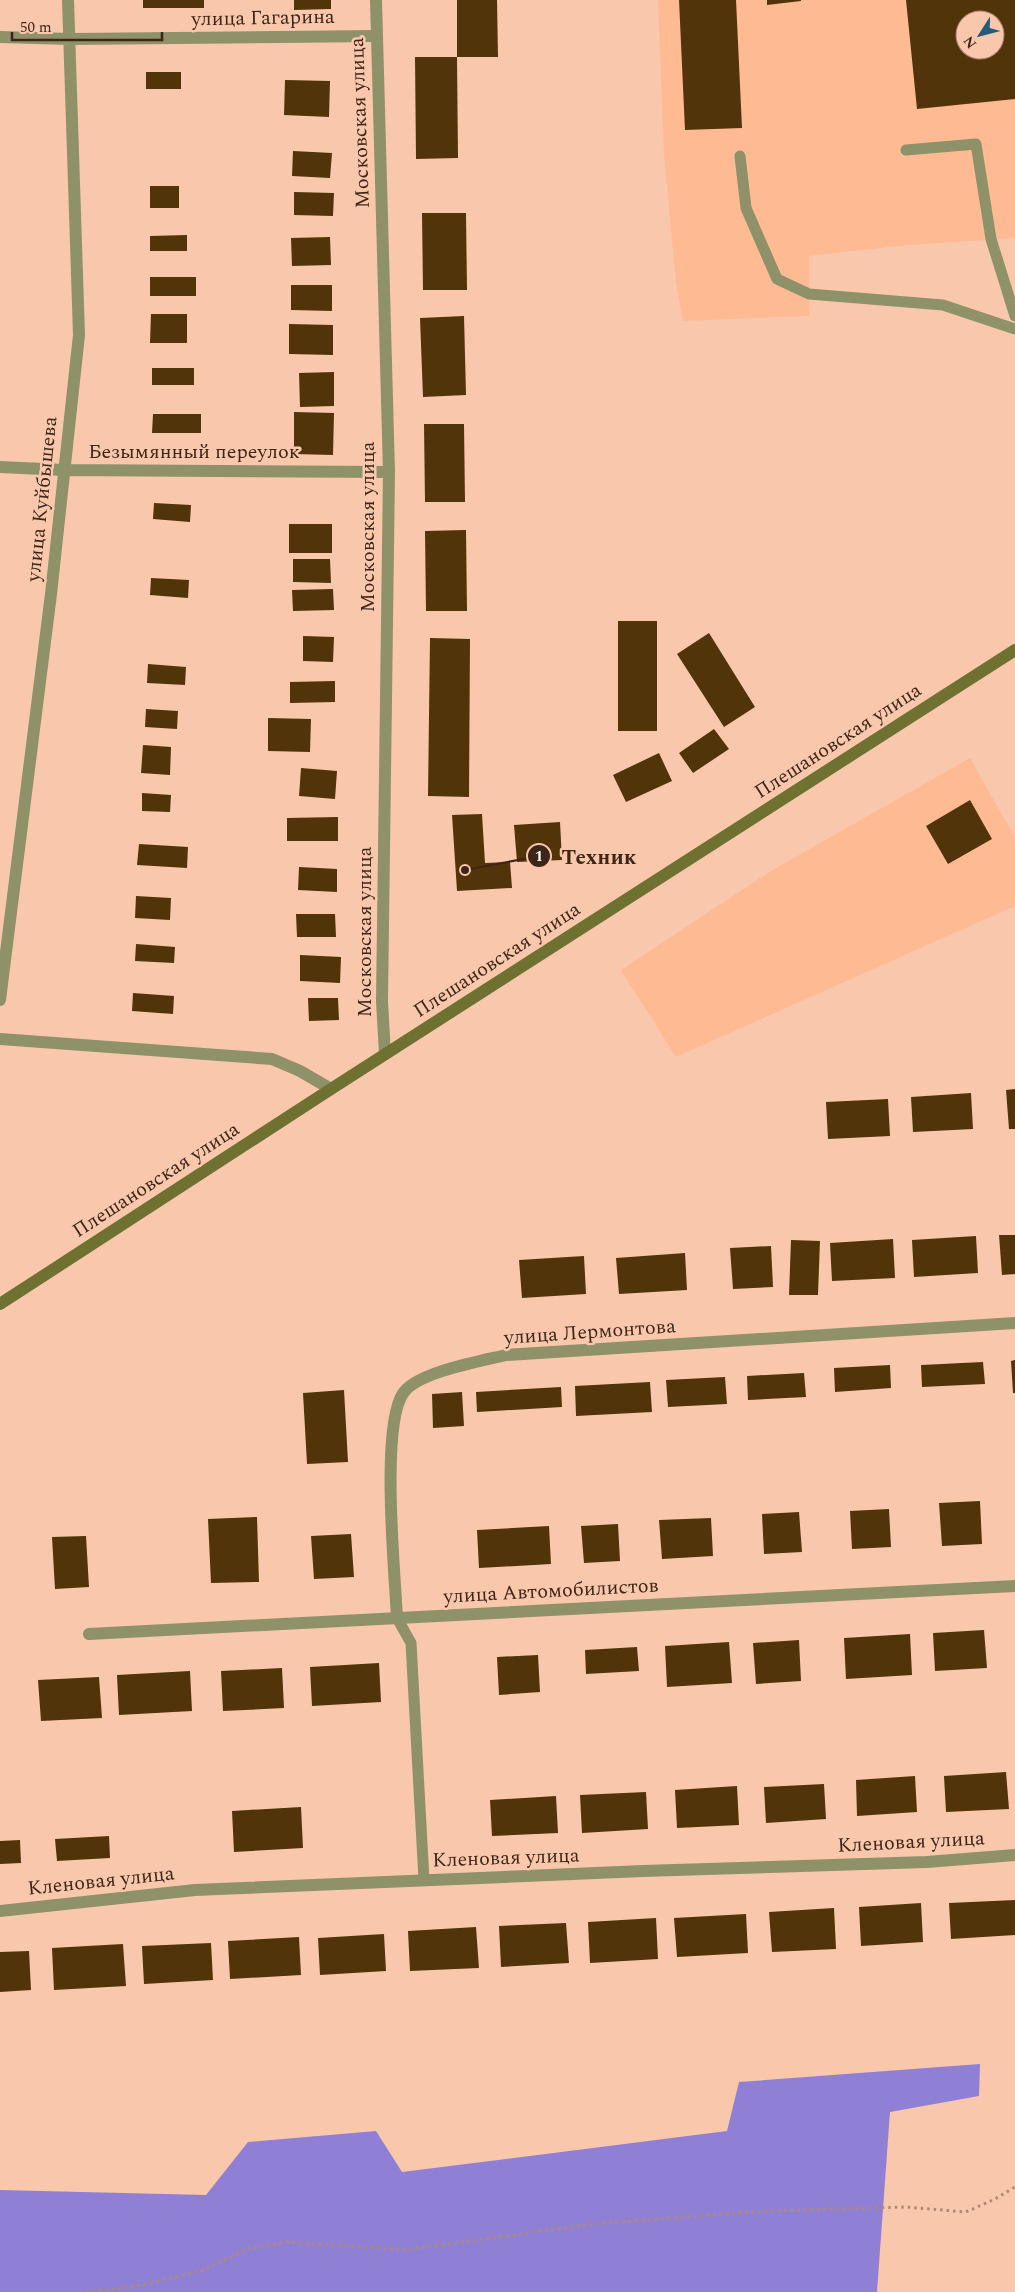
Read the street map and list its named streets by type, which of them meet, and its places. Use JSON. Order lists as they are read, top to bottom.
{
  "streets": {
    "main road": ["Плешановская улица"],
    "street": [
      "улица Гагарина",
      "Московская улица",
      "Безымянный переулок",
      "улица Куйбышева",
      "улица Лермонтова",
      "улица Автомобилистов",
      "Кленовая улица"
    ]
  },
  "crossings": [
    ["улица Гагарина", "Московская улица"],
    ["улица Гагарина", "улица Куйбышева"],
    ["Московская улица", "Безымянный переулок"],
    ["Московская улица", "Плешановская улица"],
    ["Безымянный переулок", "улица Куйбышева"],
    ["улица Лермонтова", "улица Автомобилистов"]
  ],
  "places": ["Техник"],
  "scale_bar": "50 m",
  "north": "bottom left"
}
